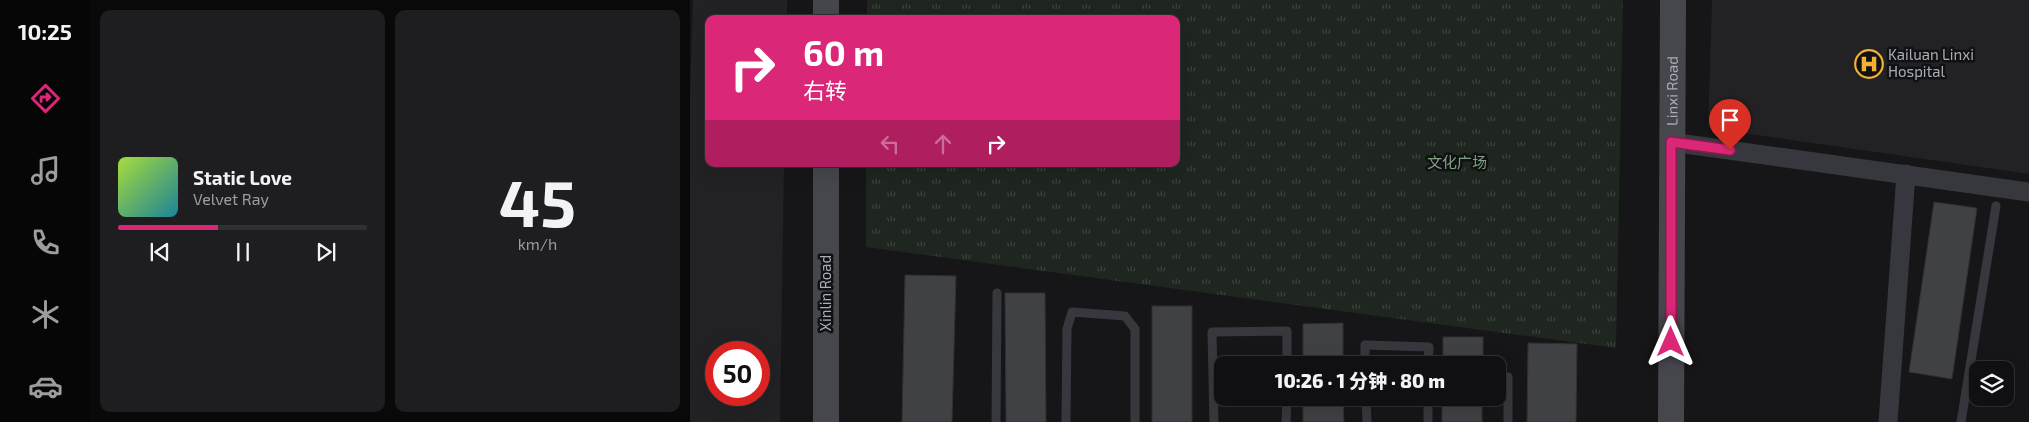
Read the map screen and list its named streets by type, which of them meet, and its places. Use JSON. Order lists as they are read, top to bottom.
{
  "streets": {
    "main road": ["Linxi Road", "Xinlin Road"]
  },
  "parks": ["文化广场"],
  "places": {
    "hospital": ["Kailuan Linxi Hospital"]
  },
  "page": {
    "tabs": "10:25",
    "tile": ["45", "km/h"],
    "turn": ["60 m", "右转"],
    "song": ["Static Love", "Velvet Ray"],
    "limit": "50",
    "trip": "10:26 · 1 分钟 · 80 m"
  }
}
